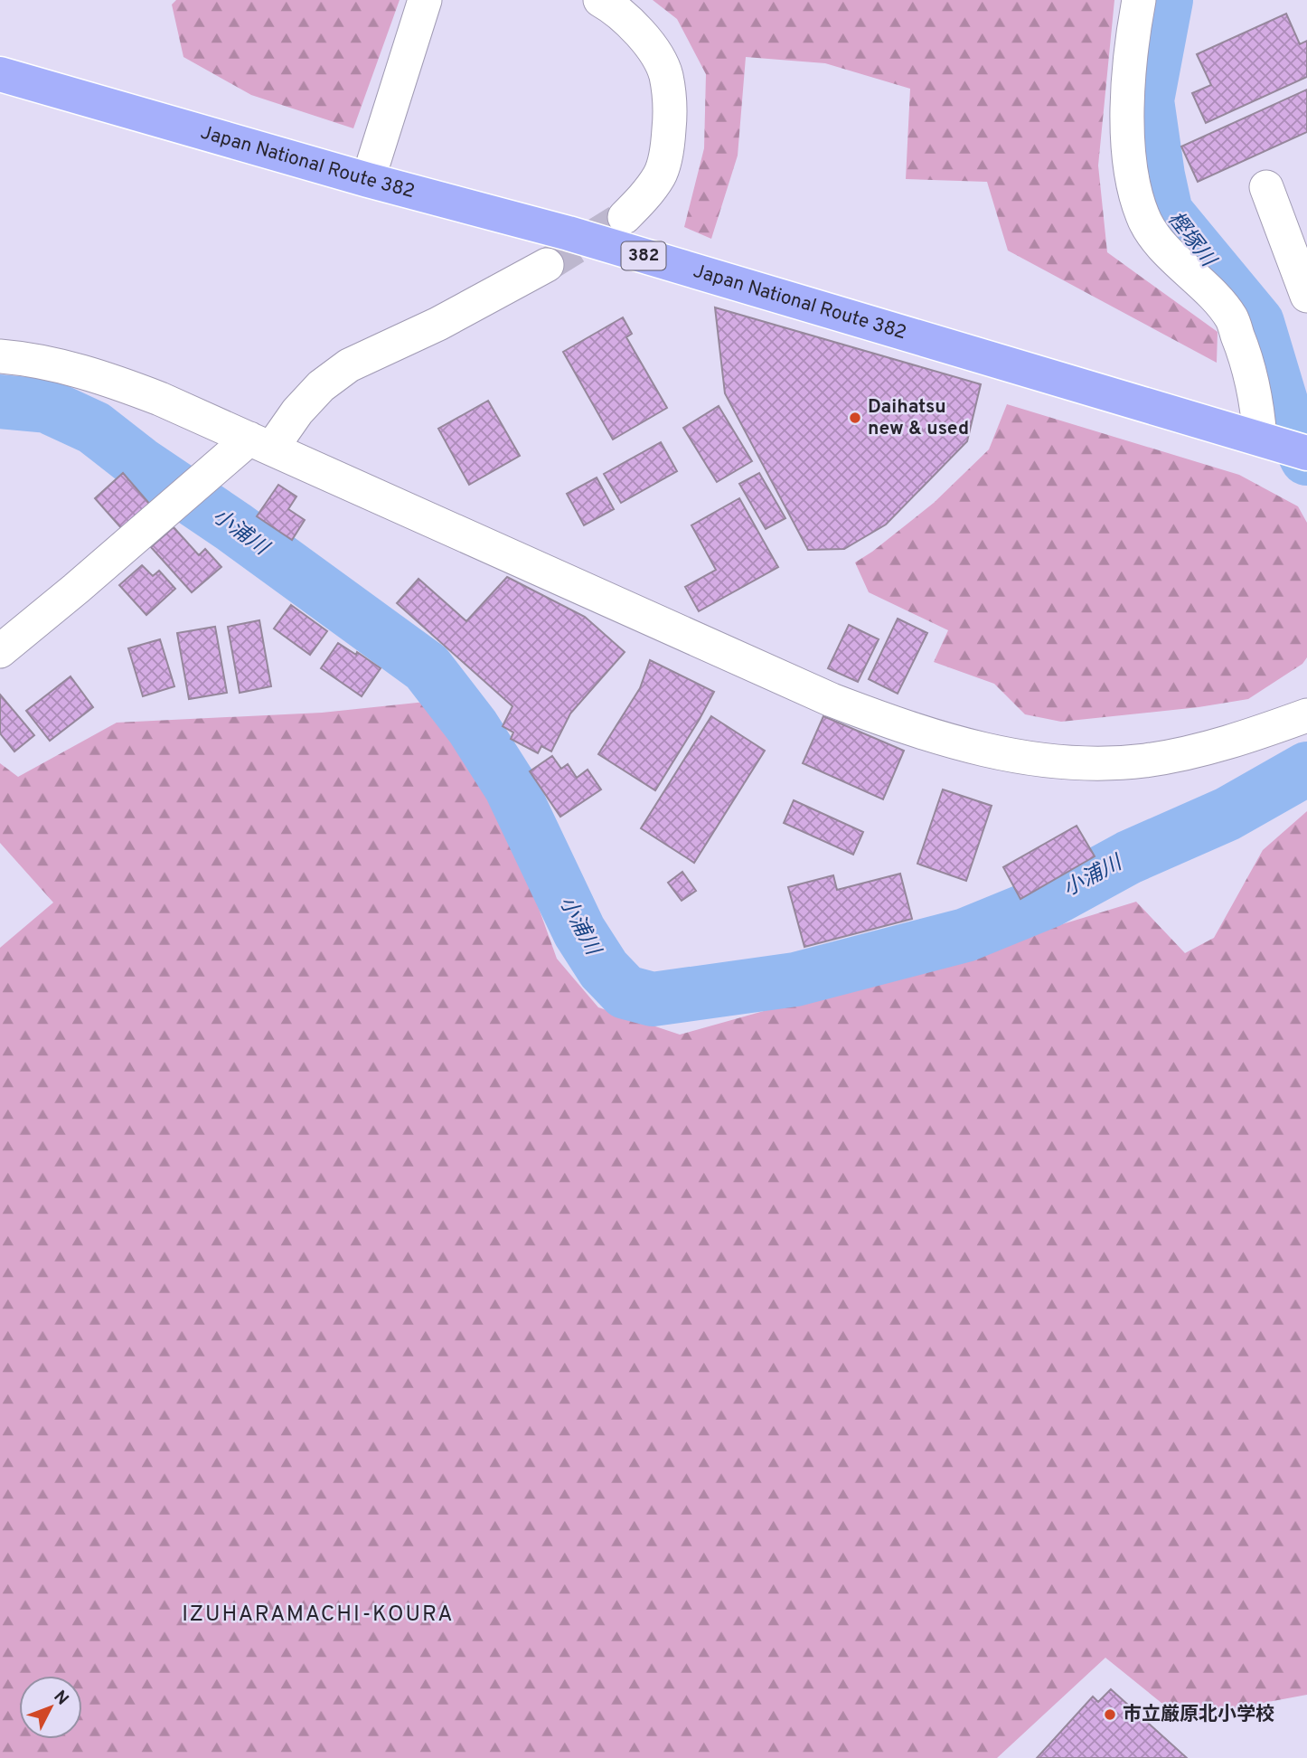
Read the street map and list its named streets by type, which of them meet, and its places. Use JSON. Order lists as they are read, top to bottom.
{
  "streets": {
    "highway": ["Japan National Route 382", "382"]
  },
  "districts": ["IZUHARAMACHI-KOURA"],
  "water": ["樫塚川", "小浦川"],
  "places": ["Daihatsu new & used", "市立厳原北小学校"],
  "north": "top right"
}
